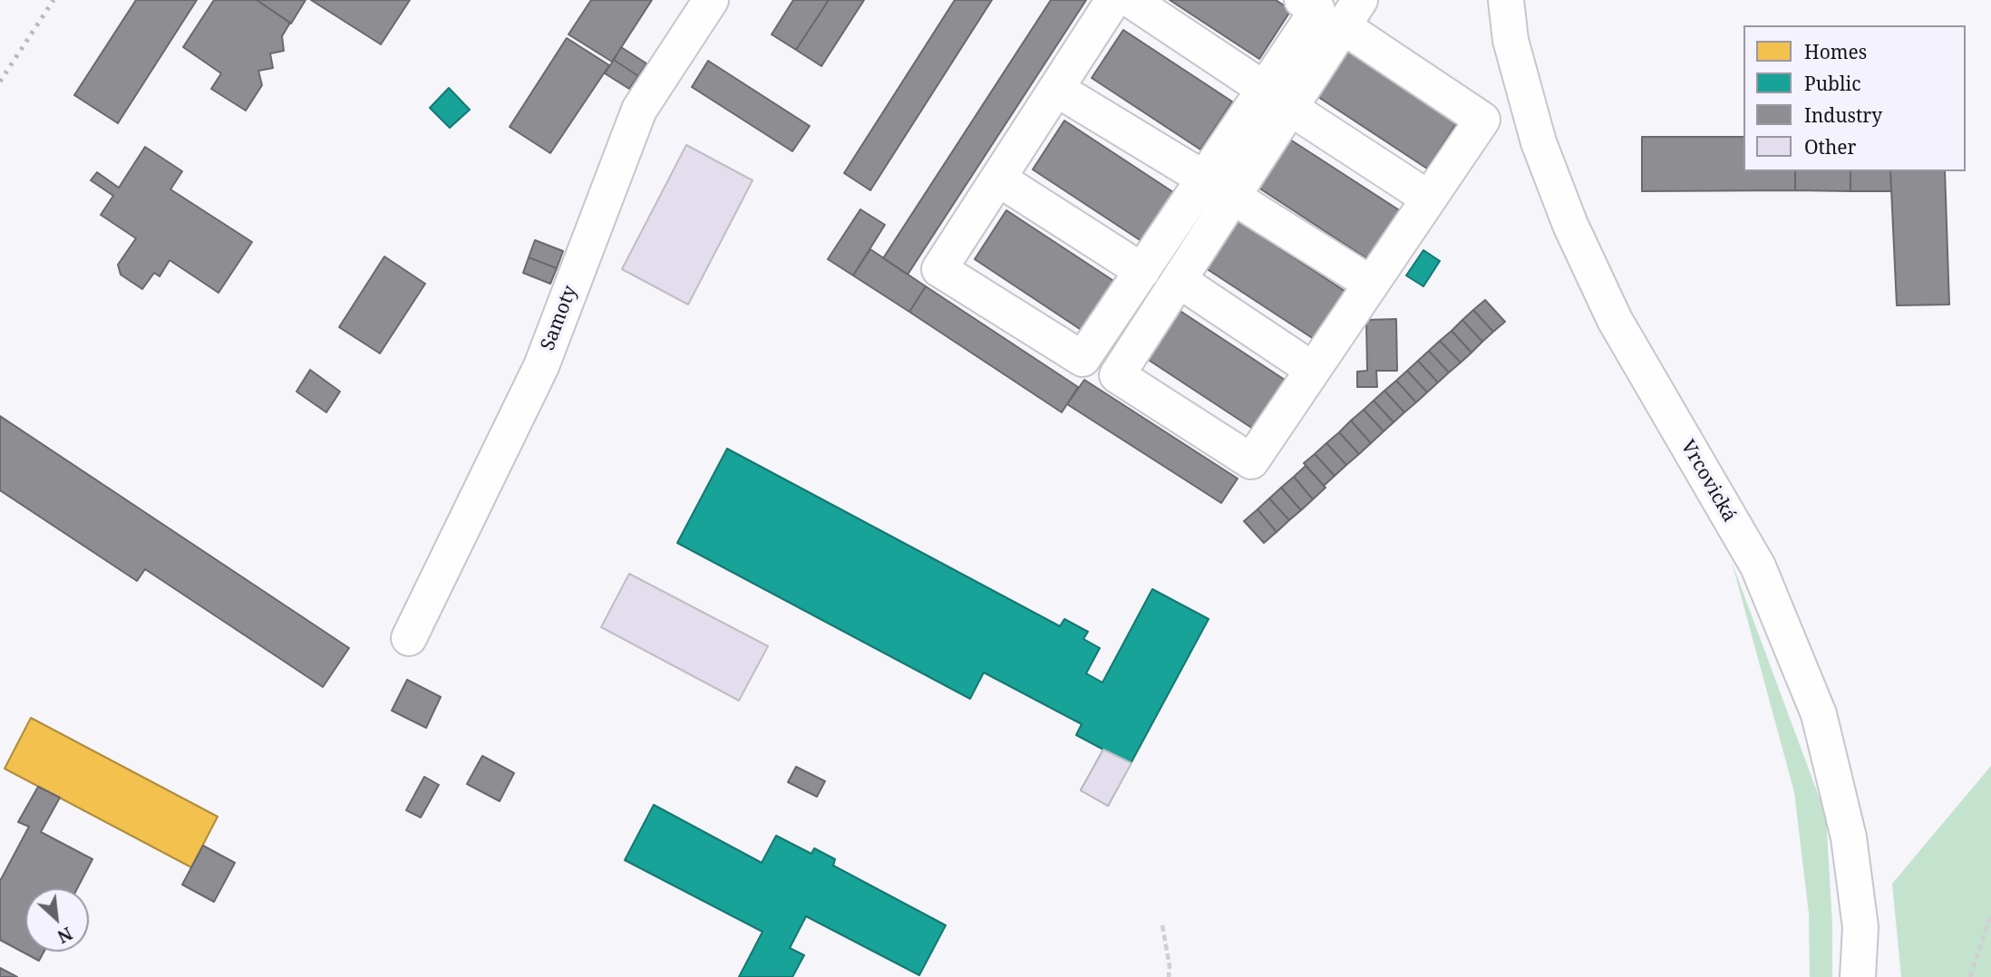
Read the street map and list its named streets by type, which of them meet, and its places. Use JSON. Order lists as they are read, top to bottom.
{
  "streets": {
    "street": ["Samoty", "Vrcovická"]
  },
  "legend": [
    "Homes",
    "Public",
    "Industry",
    "Other"
  ],
  "north": "bottom right"
}
